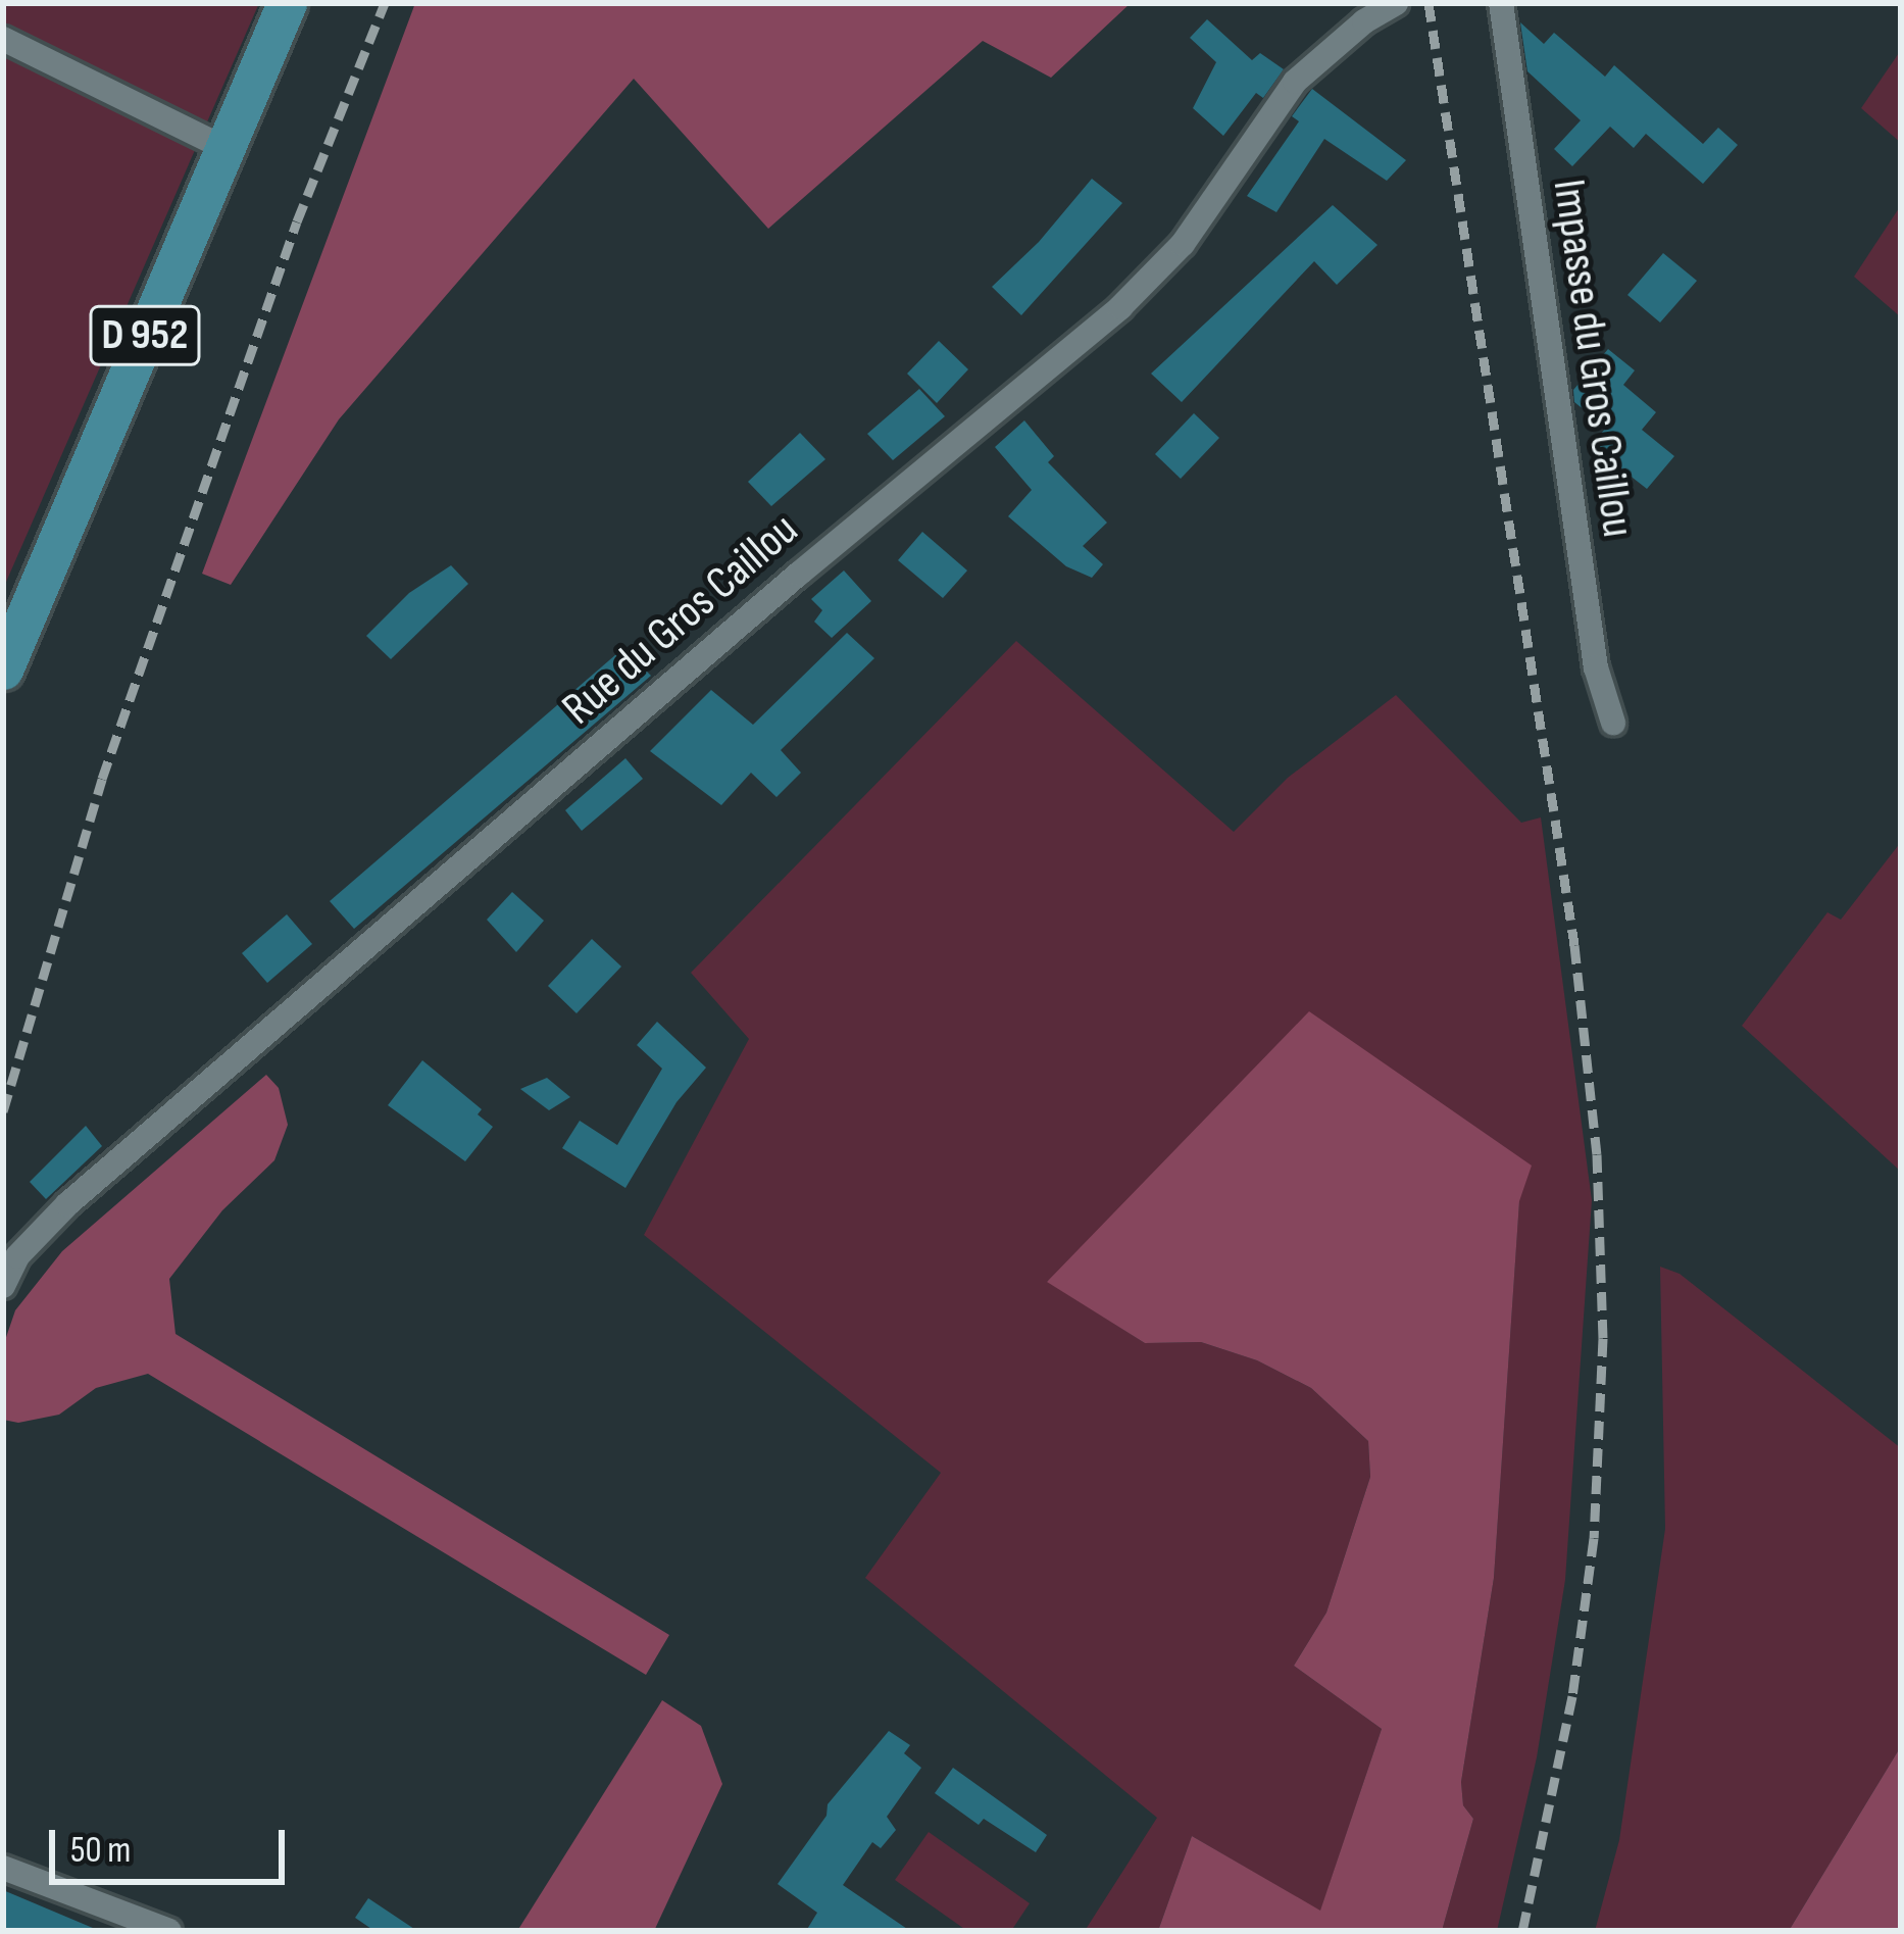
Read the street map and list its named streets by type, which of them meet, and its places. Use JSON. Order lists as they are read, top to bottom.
{
  "streets": {
    "main road": ["D 952"],
    "street": ["Impasse du Gros Caillou", "Rue du Gros Caillou"]
  },
  "scale_bar": "50 m"
}
